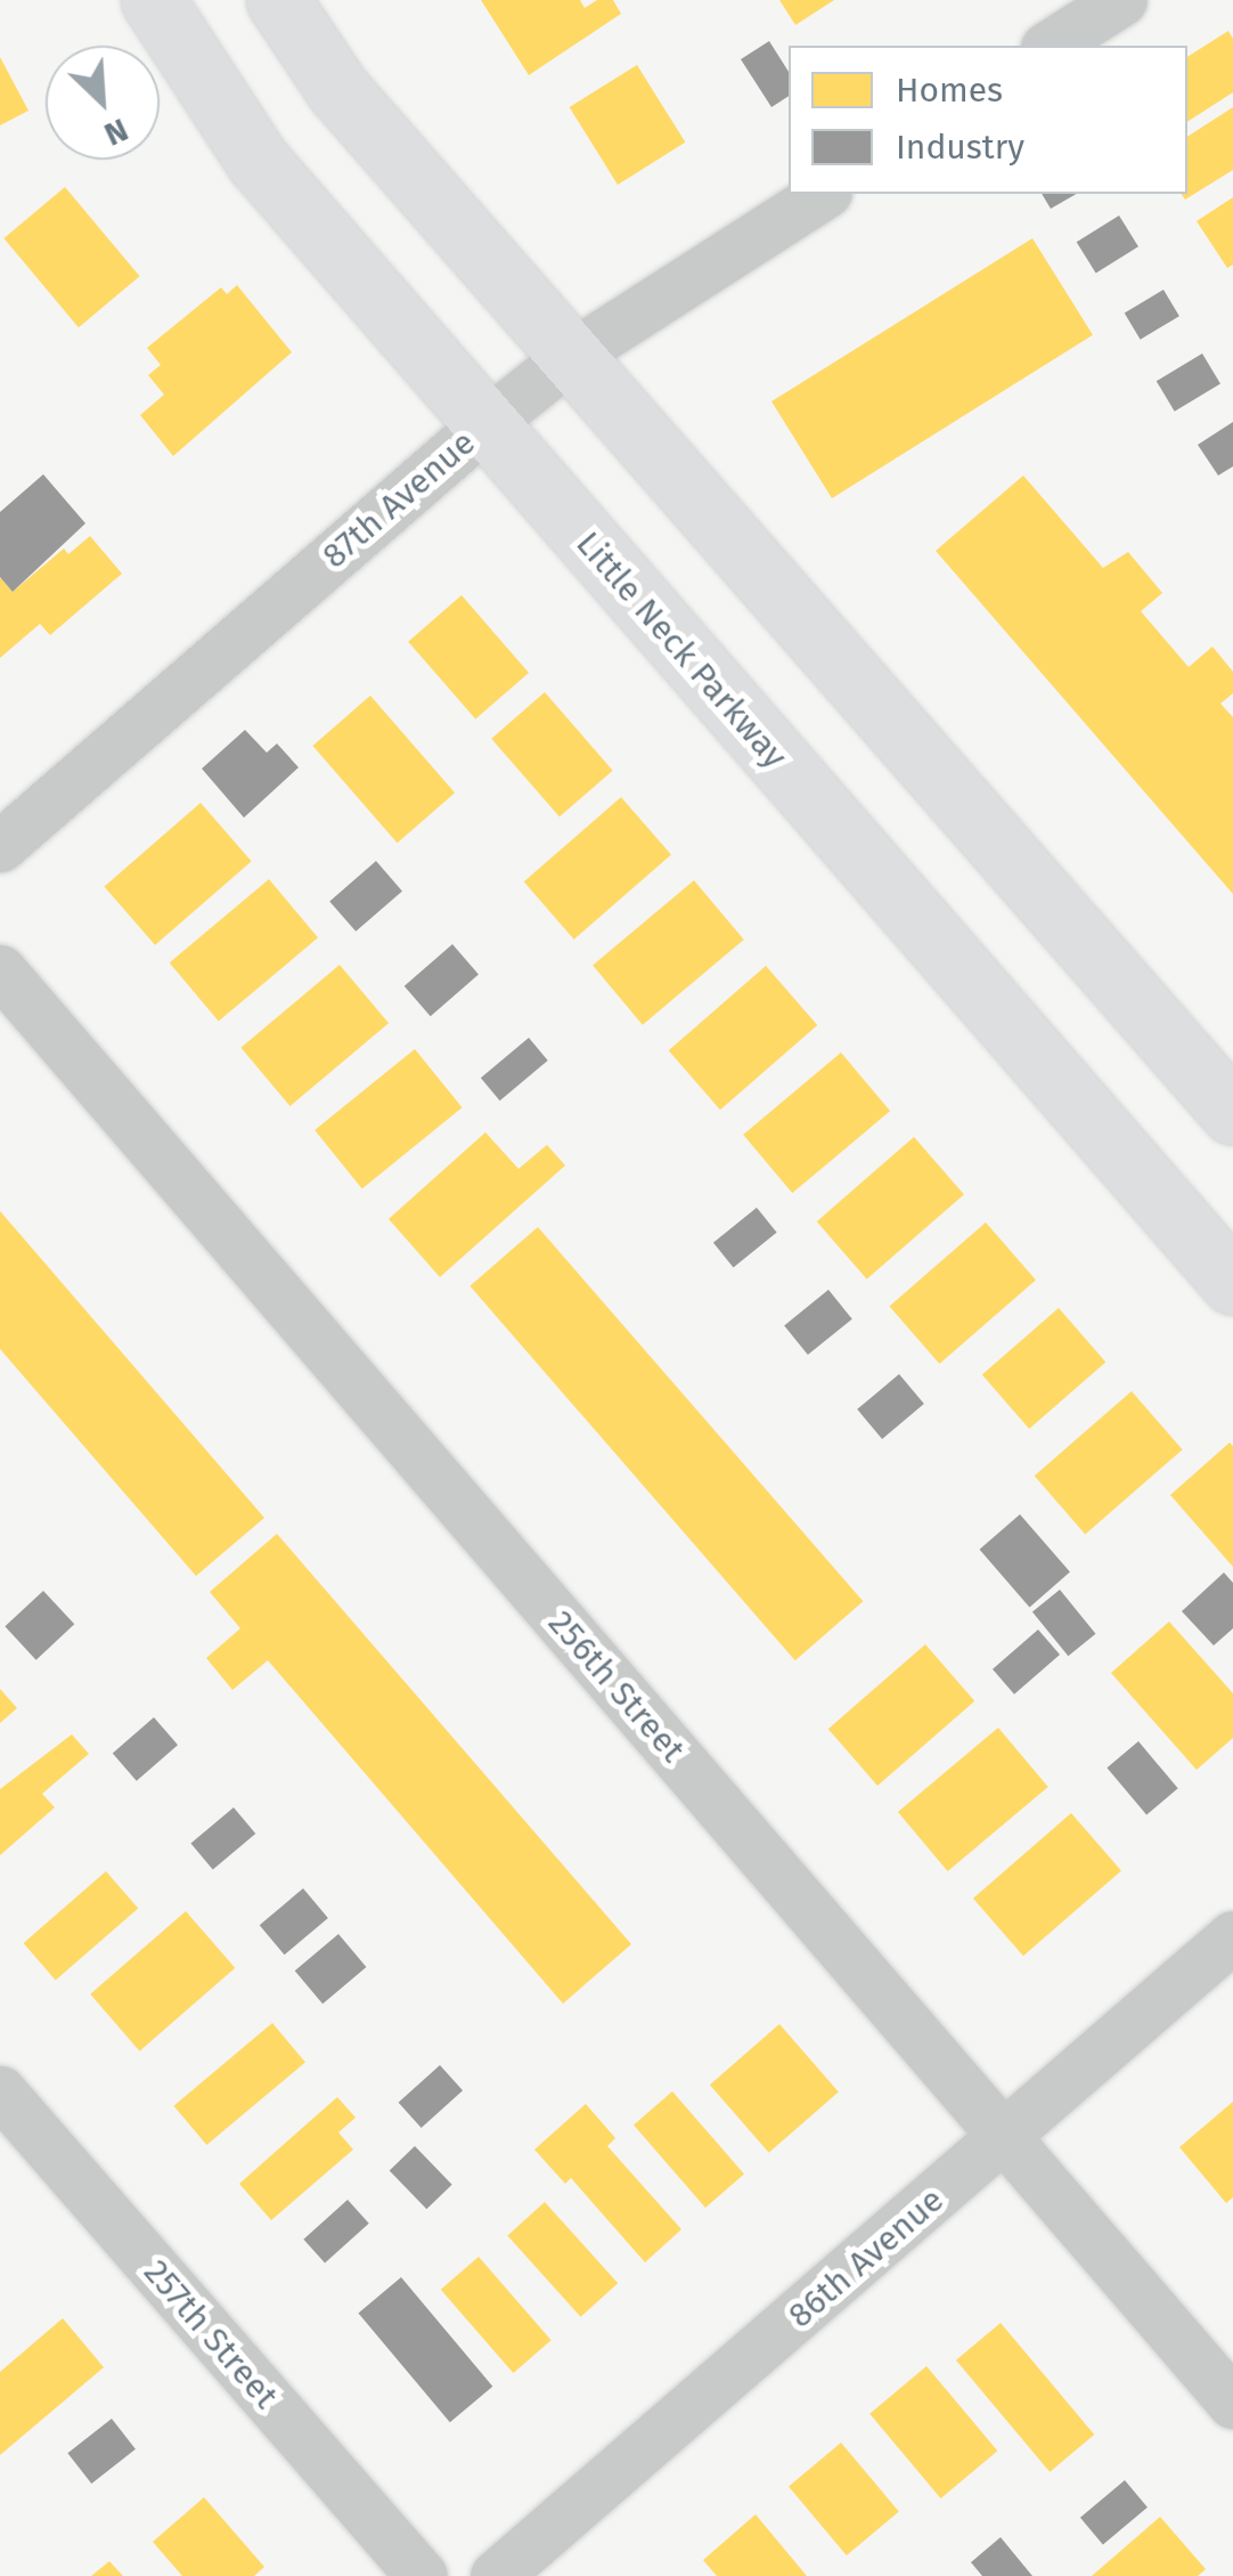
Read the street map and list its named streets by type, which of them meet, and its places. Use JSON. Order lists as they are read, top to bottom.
{
  "streets": {
    "main road": ["Little Neck Parkway"],
    "street": [
      "87th Avenue",
      "256th Street",
      "86th Avenue",
      "257th Street"
    ]
  },
  "crossings": [
    ["87th Avenue", "Little Neck Parkway"],
    ["256th Street", "86th Avenue"]
  ],
  "legend": ["Homes", "Industry"],
  "north": "bottom right"
}
